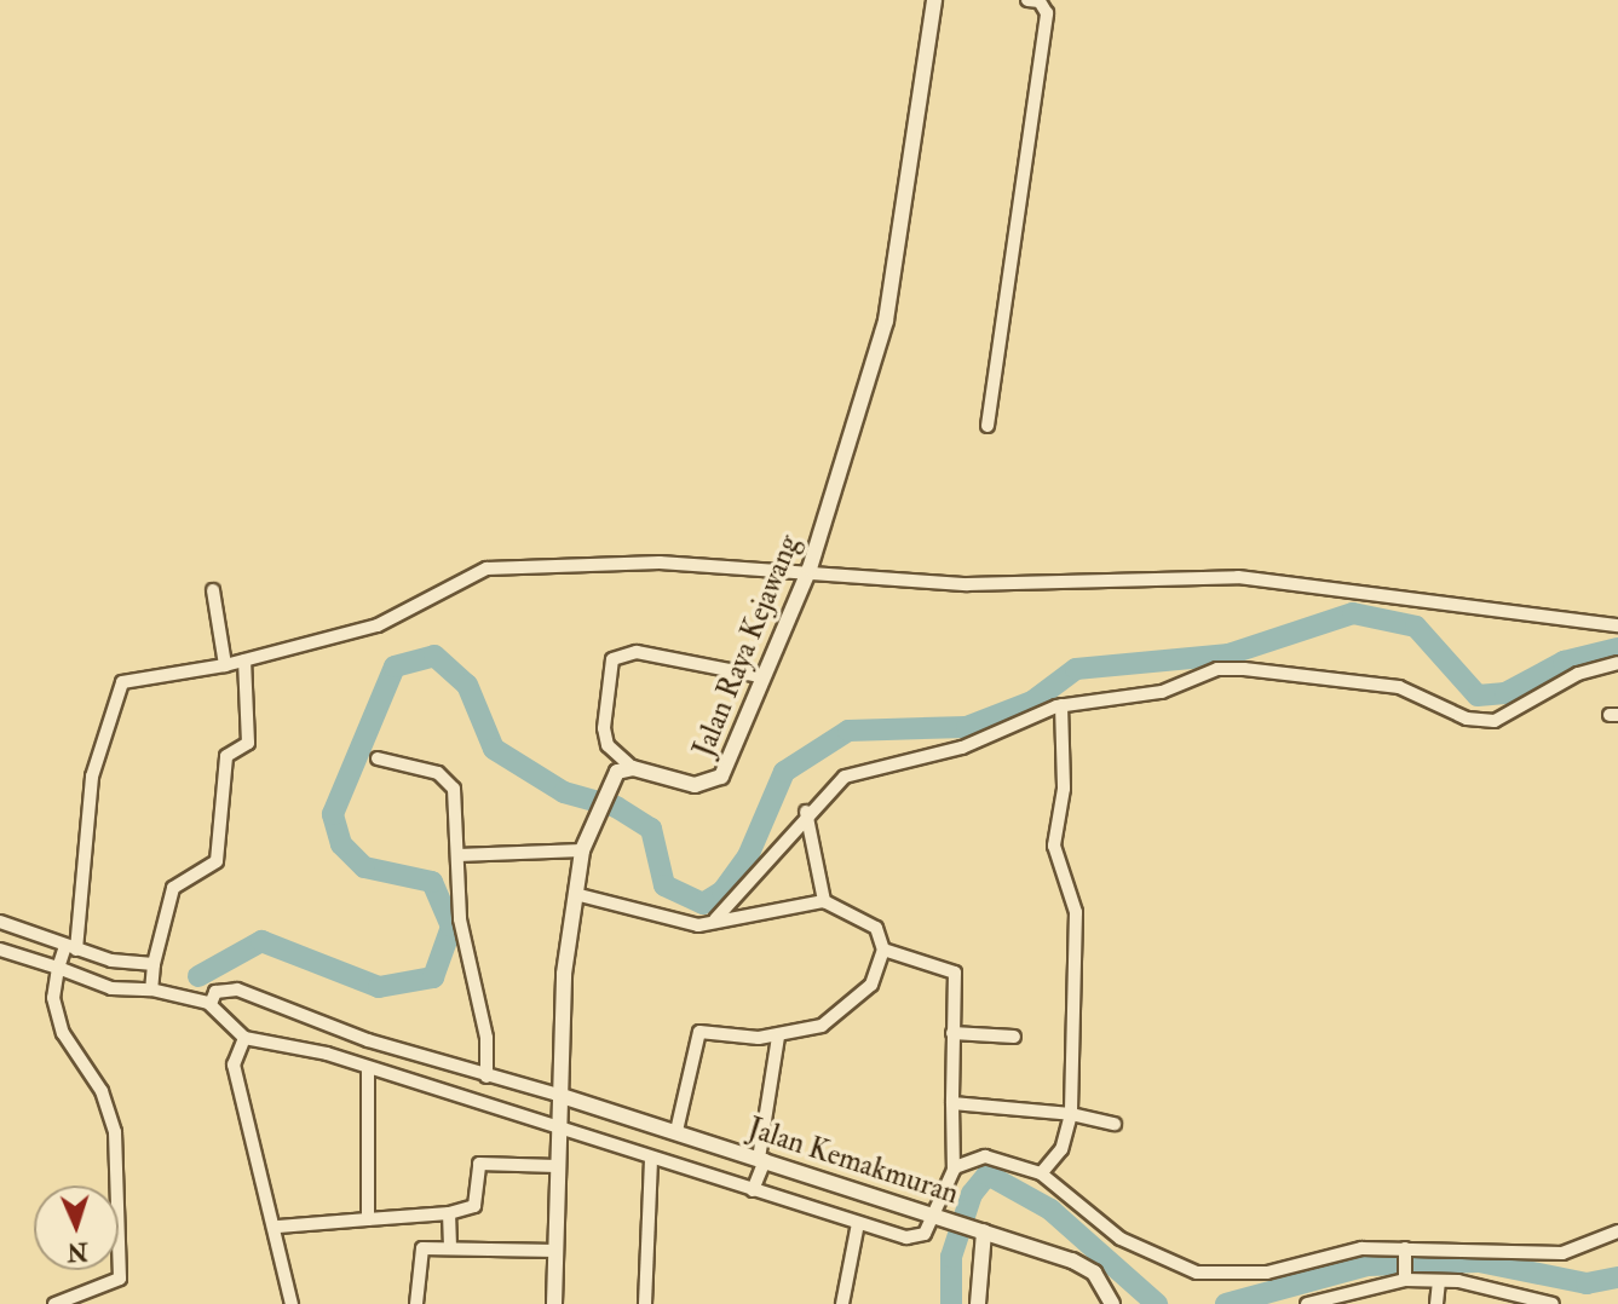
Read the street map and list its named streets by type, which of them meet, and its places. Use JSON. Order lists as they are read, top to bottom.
{
  "streets": {
    "street": ["Jalan Raya Kejawang", "Jalan Kemakmuran"]
  },
  "north": "bottom"
}
